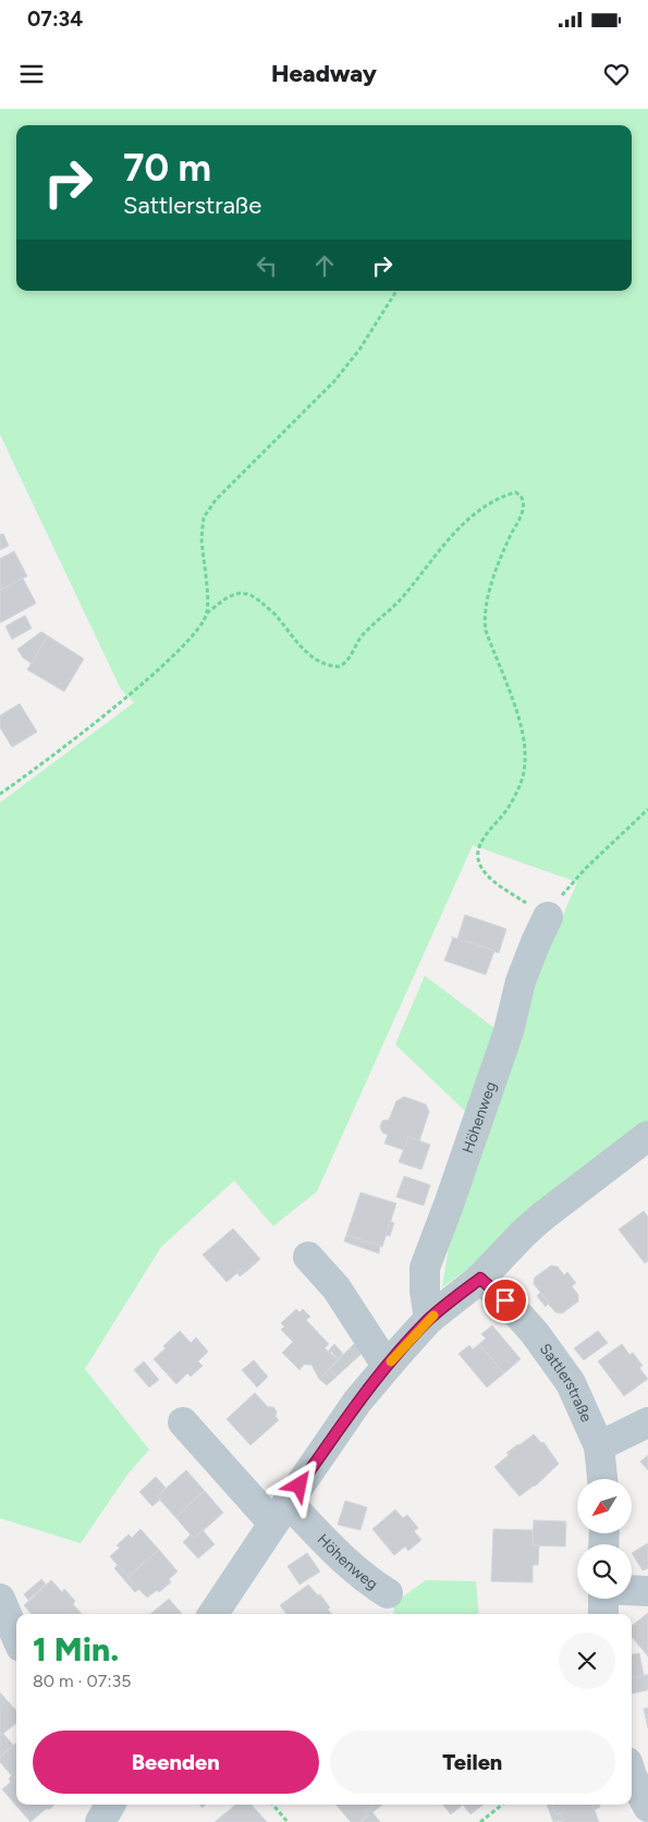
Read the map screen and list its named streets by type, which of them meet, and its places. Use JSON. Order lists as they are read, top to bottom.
{
  "streets": {
    "street": ["Höhenweg", "Sattlerstraße"]
  },
  "north": "bottom left",
  "page": {
    "status": "07:34",
    "header": "Headway",
    "turn": ["70 m", "Sattlerstraße"],
    "heading": ["1 Min.", "80 m · 07:35"],
    "buttons": ["Beenden", "Teilen"]
  }
}
